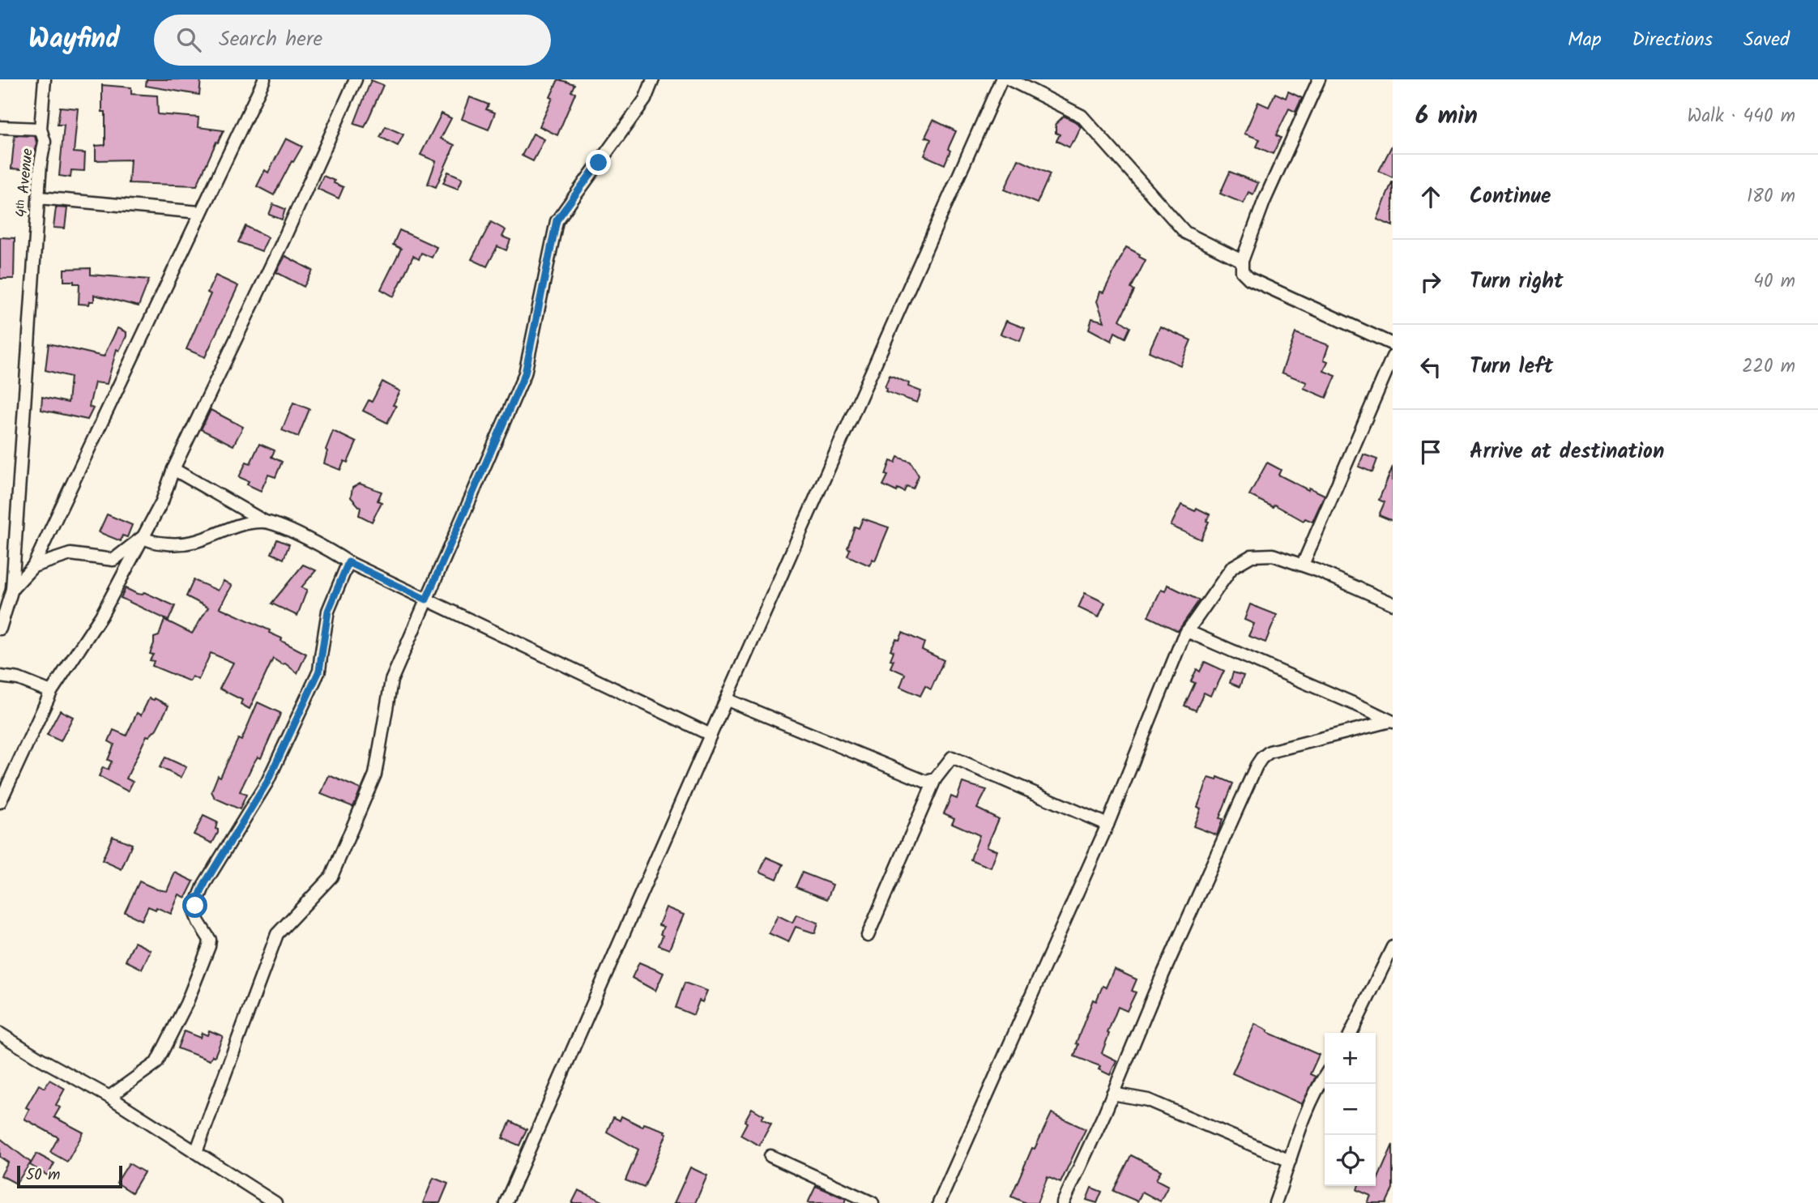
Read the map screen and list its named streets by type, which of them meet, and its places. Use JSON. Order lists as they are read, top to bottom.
{
  "streets": {
    "street": ["4ᵗʰ Avenue"]
  },
  "scale_bar": "50 m",
  "page": {
    "header": "Wayfind",
    "search": "Search here",
    "nav": ["Map", "Directions", "Saved"],
    "heading": ["6 min", "Walk · 440 m"],
    "list": [
      ["Continue", "180 m"],
      ["Turn right", "40 m"],
      ["Turn left", "220 m"],
      "Arrive at destination"
    ],
    "map_buttons": ["+", "−"],
    "scale": "50 m"
  }
}
